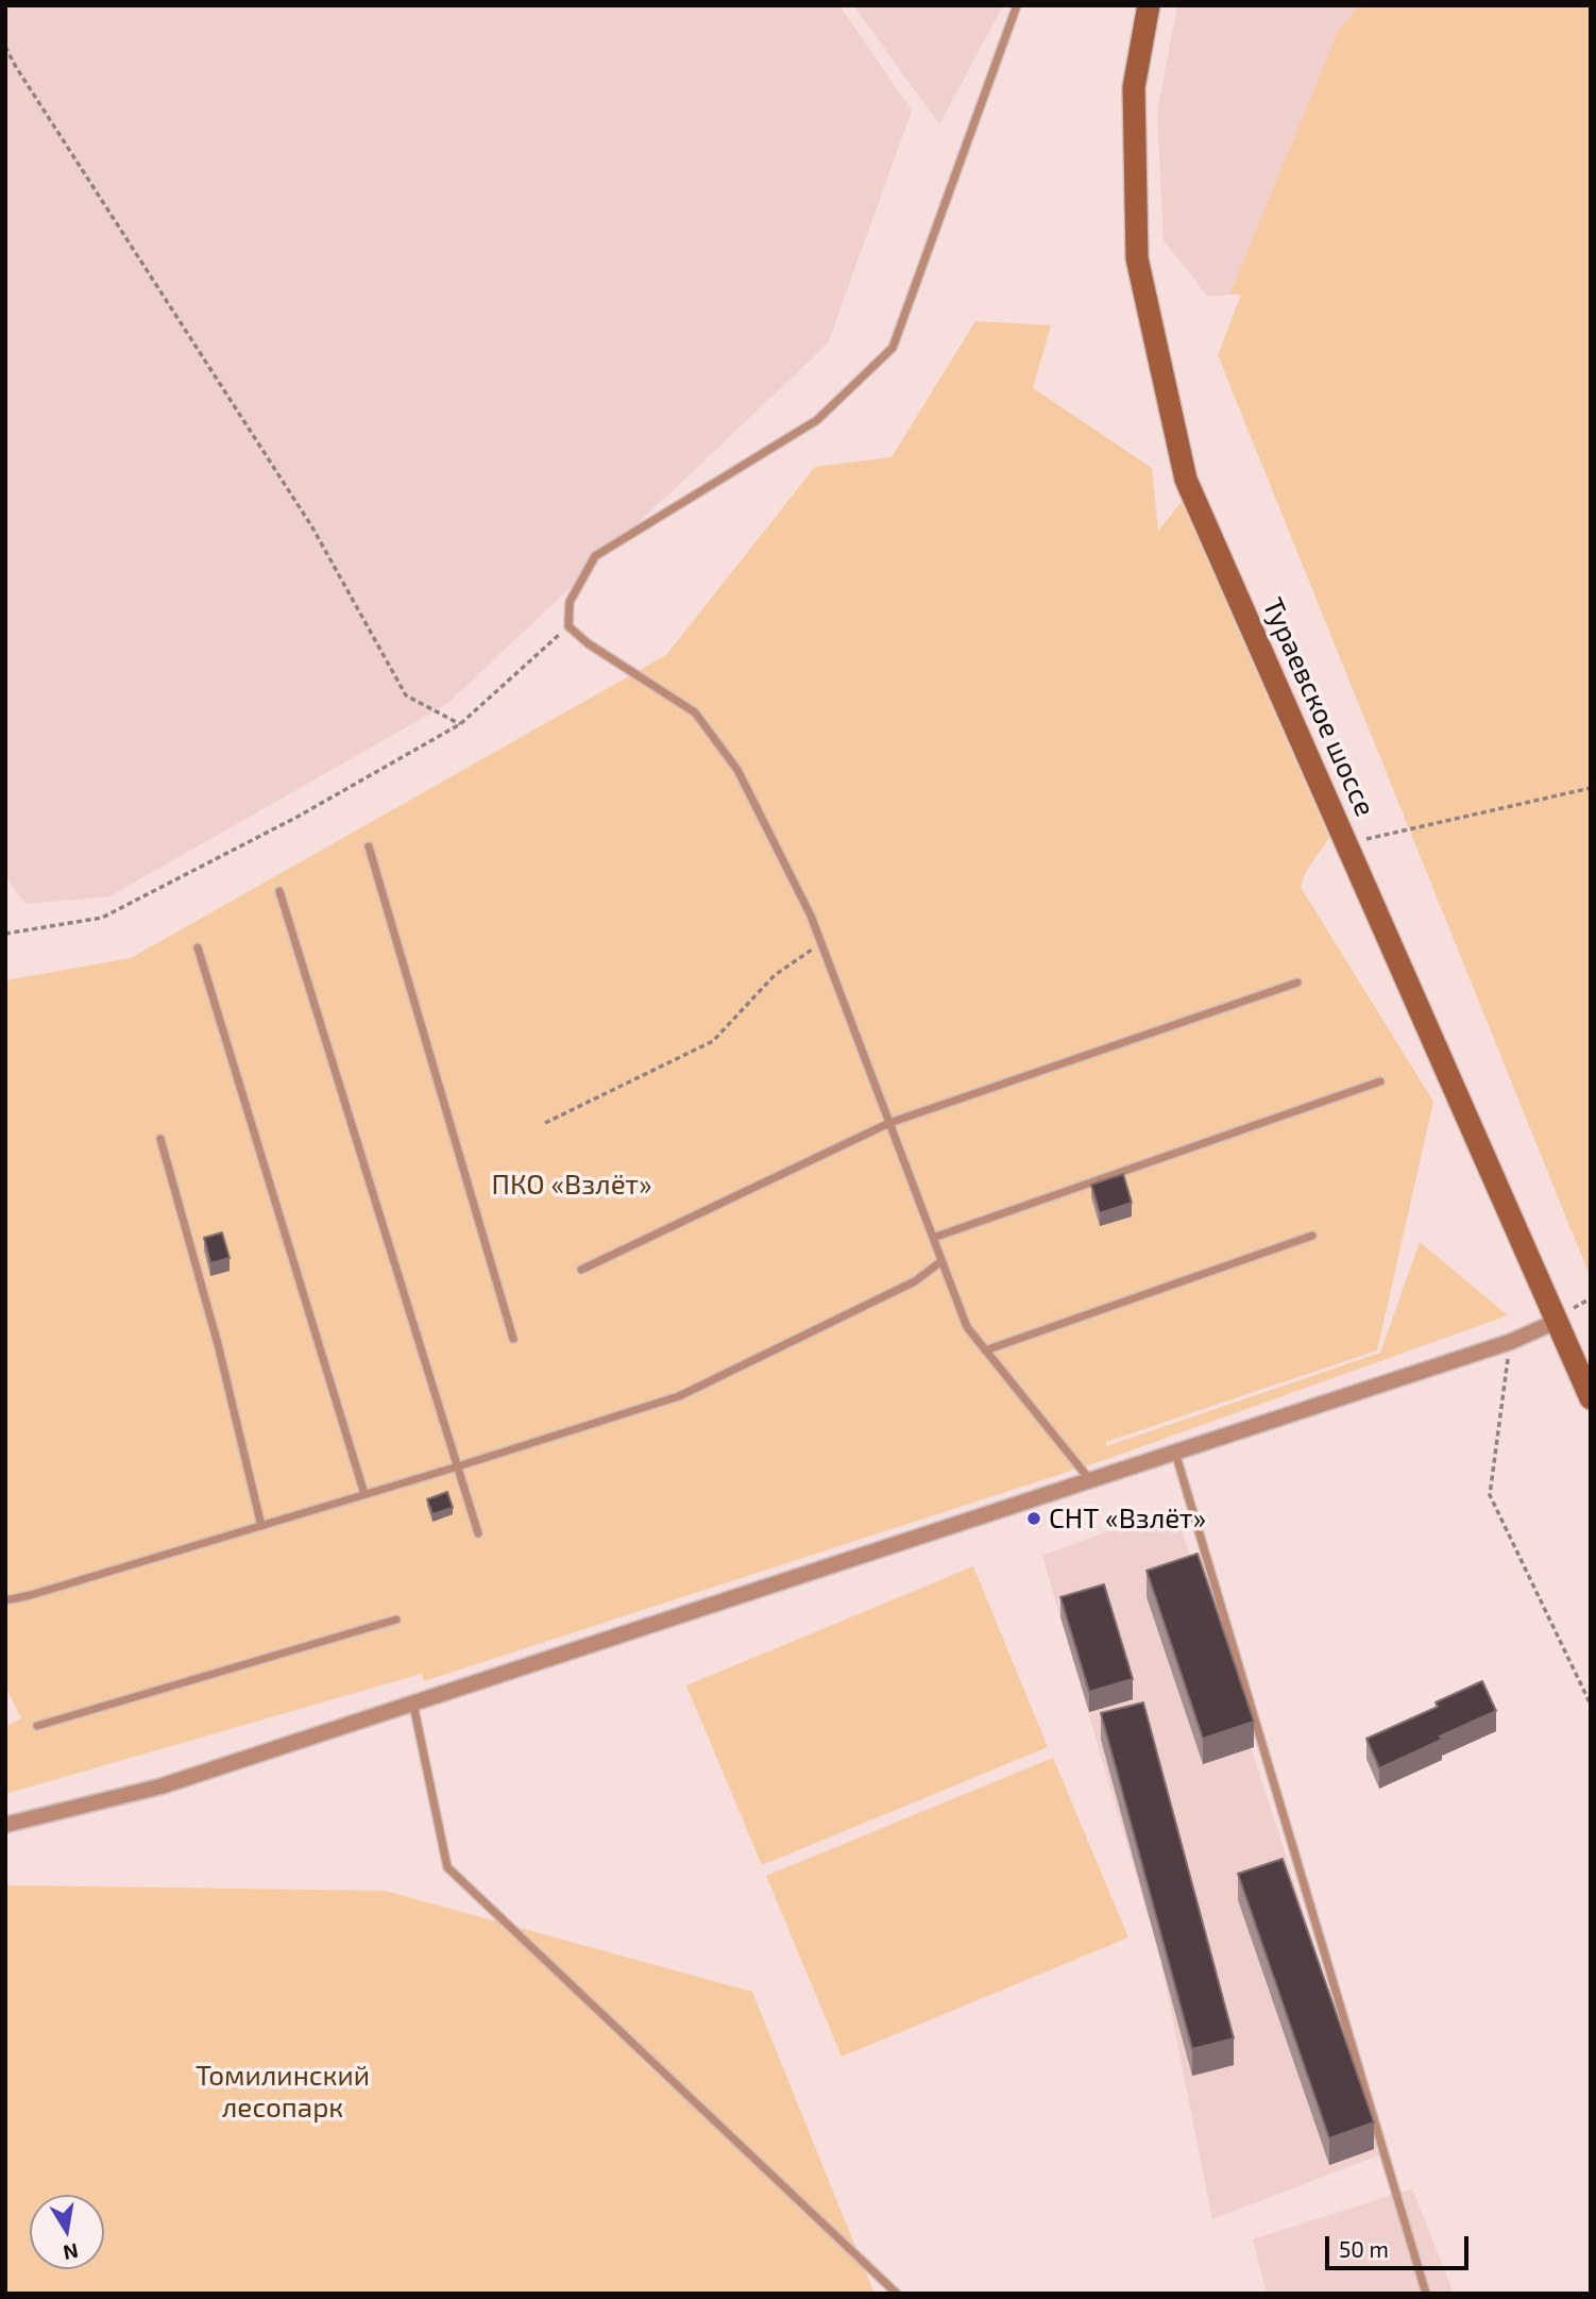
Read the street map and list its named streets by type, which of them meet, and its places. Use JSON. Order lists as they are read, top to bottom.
{
  "streets": {
    "main road": ["Тураевское шоссе"]
  },
  "parks": ["ПКО «Взлёт»", "Томилинский лесопарк"],
  "places": ["СНТ «Взлёт»"],
  "scale_bar": "50 m",
  "north": "bottom"
}
